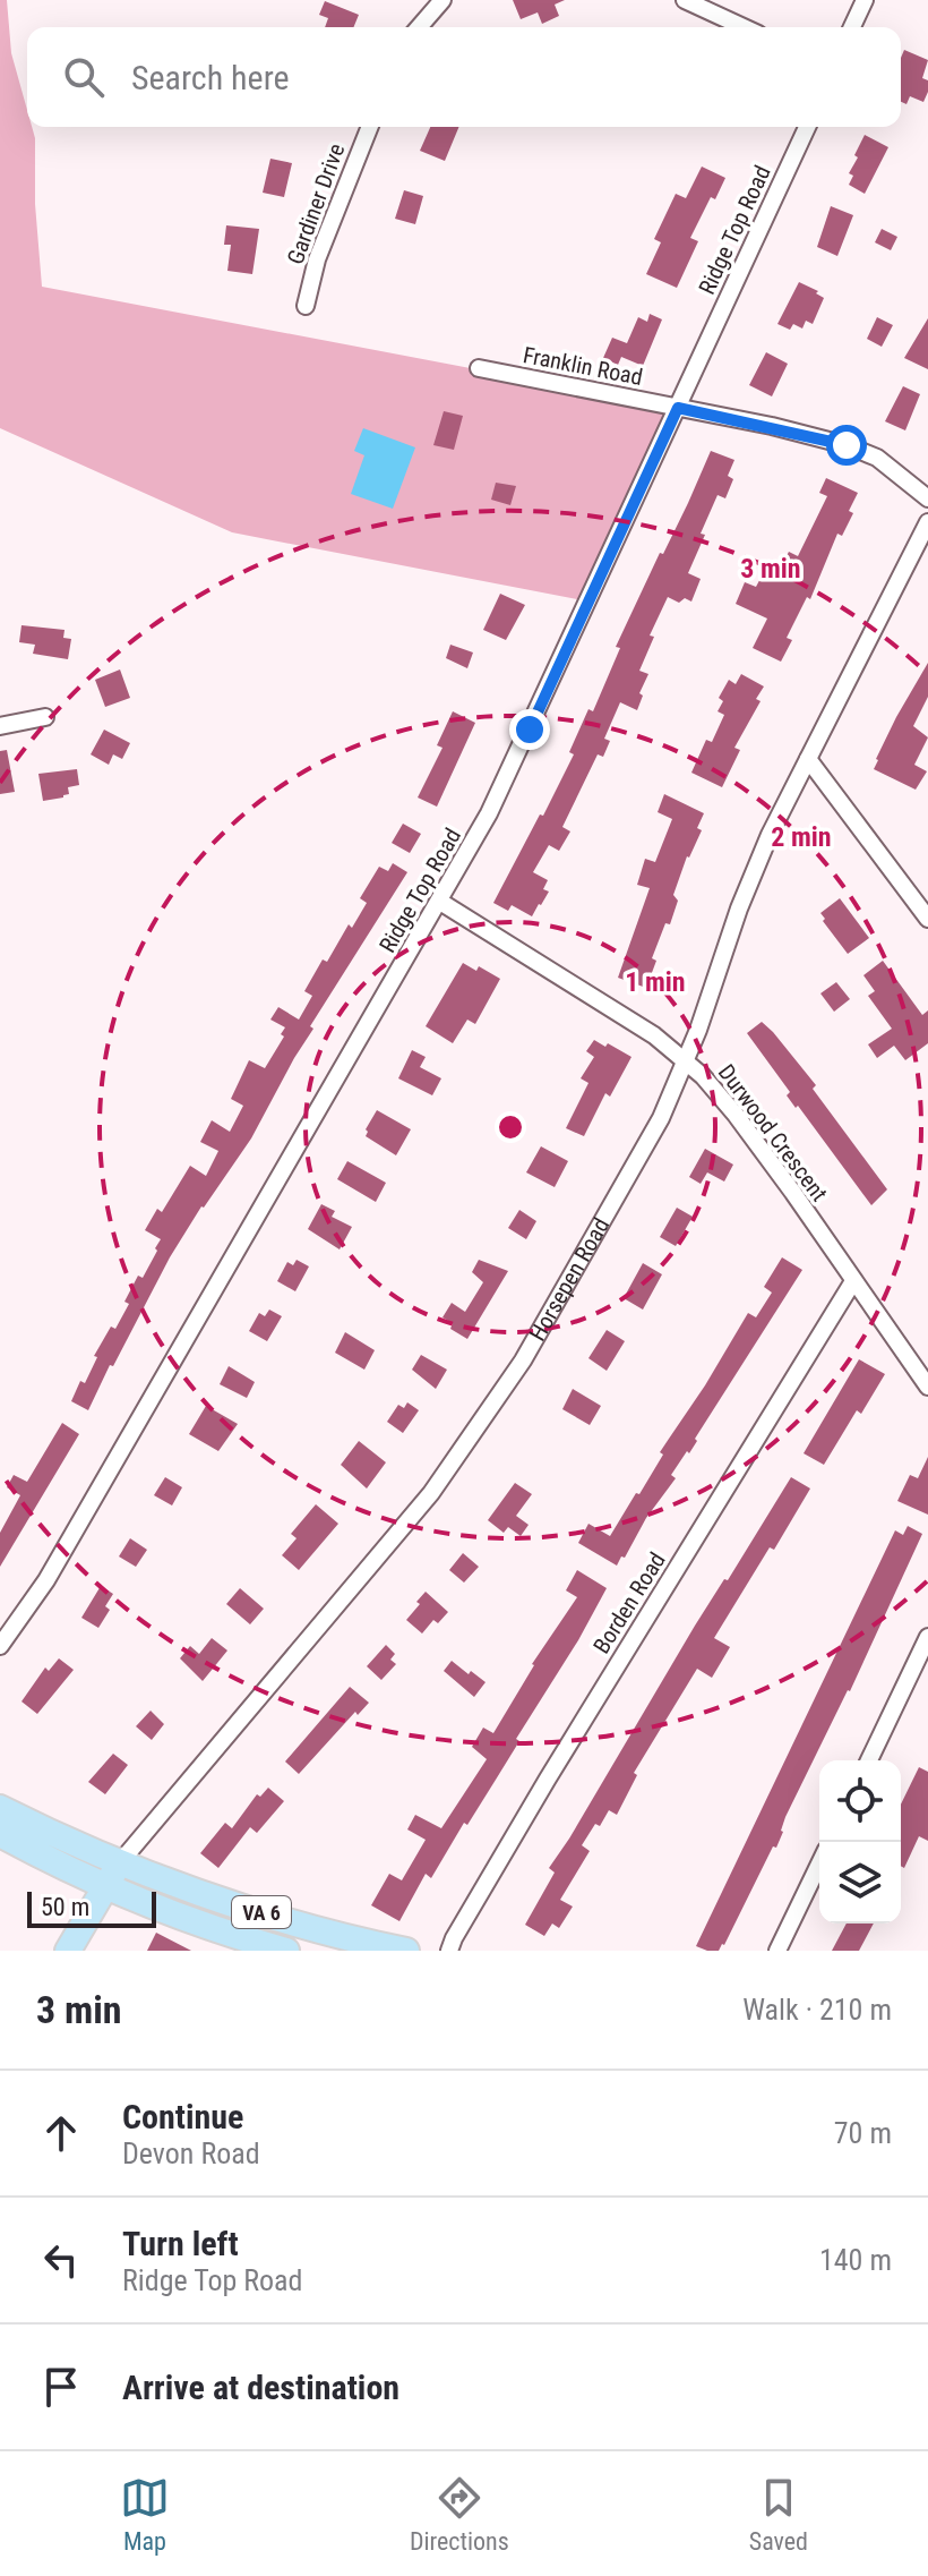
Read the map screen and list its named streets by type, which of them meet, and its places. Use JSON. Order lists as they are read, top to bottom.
{
  "streets": {
    "main road": ["Horsepen Road", "VA 6"],
    "street": [
      "Gardiner Drive",
      "Ridge Top Road",
      "Franklin Road",
      "Durwood Crescent",
      "Borden Road"
    ]
  },
  "crossings": [
    ["Ridge Top Road", "Franklin Road"],
    ["Ridge Top Road", "Durwood Crescent"],
    ["Durwood Crescent", "Horsepen Road"],
    ["Durwood Crescent", "Borden Road"],
    ["Horsepen Road", "VA 6"]
  ],
  "scale_bar": "50 m",
  "page": {
    "search": "Search here",
    "scale": "50 m",
    "heading": ["3 min", "Walk · 210 m"],
    "list": [
      ["Continue", "Devon Road", "70 m"],
      ["Turn left", "Ridge Top Road", "140 m"],
      "Arrive at destination"
    ],
    "nav": ["Map", "Directions", "Saved"]
  },
  "rings": ["3 min", "2 min", "1 min"]
}
